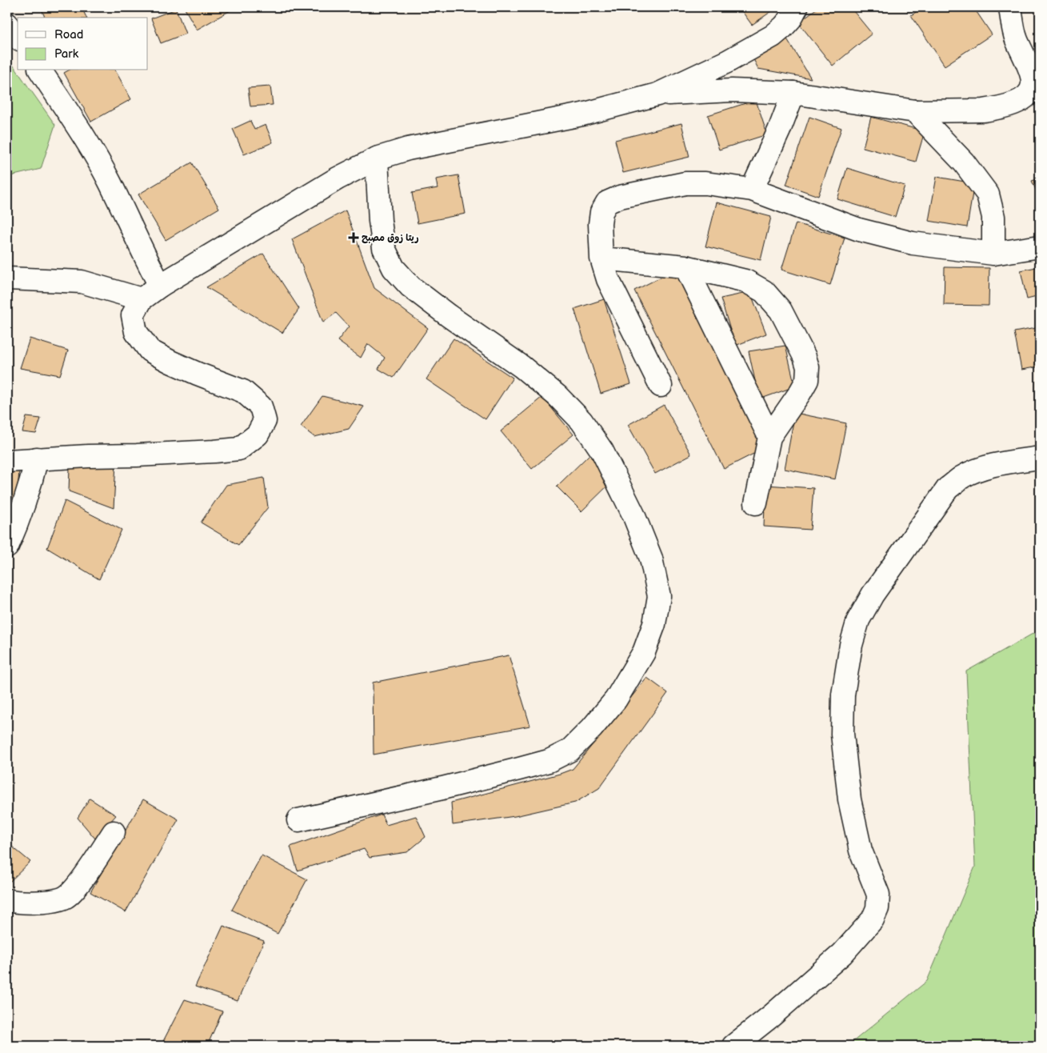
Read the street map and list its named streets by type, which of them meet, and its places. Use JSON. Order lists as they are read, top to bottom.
{
  "places": {
    "health": ["ريتا زوق مصبح"]
  },
  "legend": ["Road", "Park"]
}
